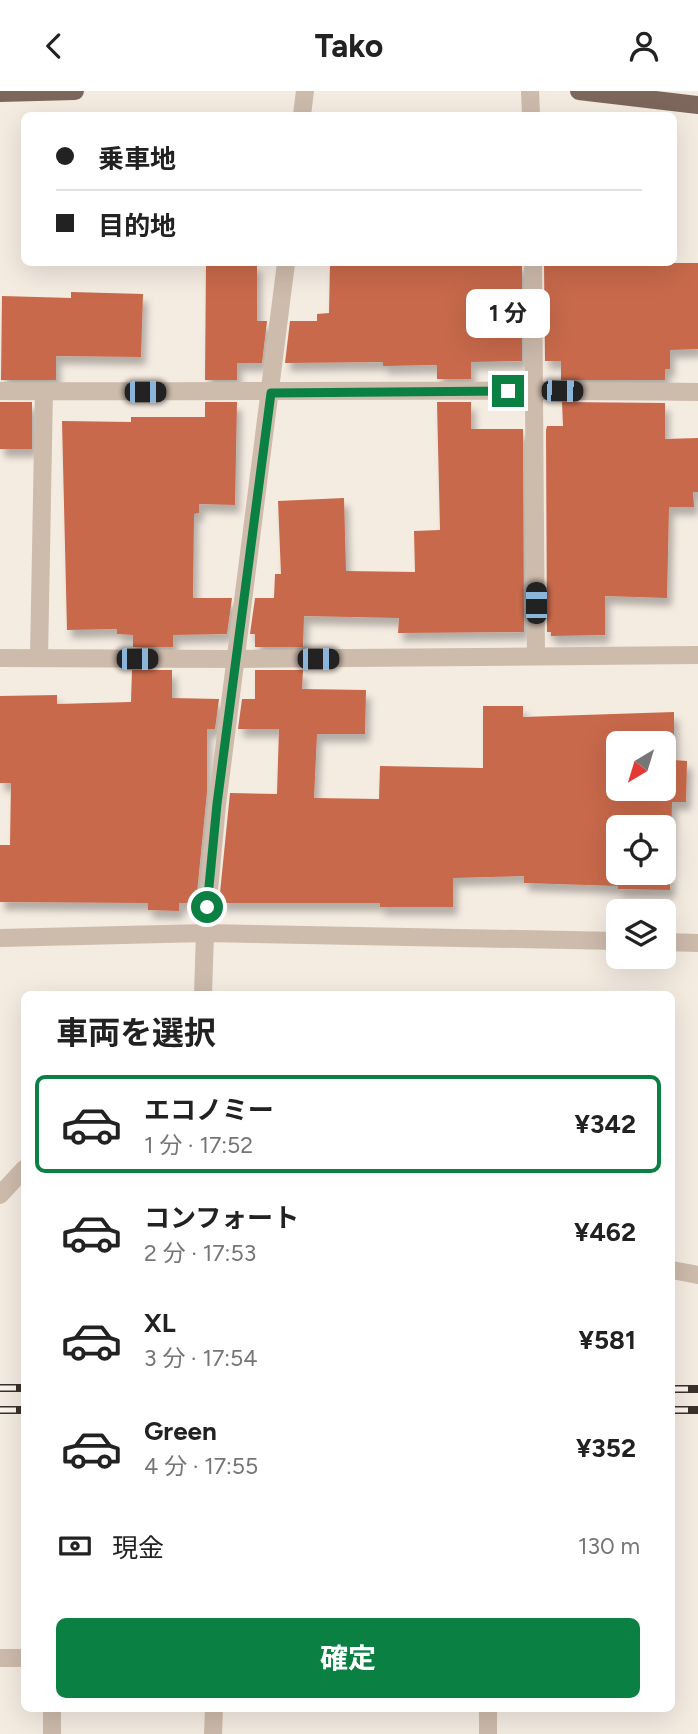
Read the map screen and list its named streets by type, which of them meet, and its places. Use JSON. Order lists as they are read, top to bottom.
{
  "north": "bottom left",
  "page": {
    "header": "Tako",
    "banner": ["乗車地", "目的地"],
    "bubble": "1 分",
    "heading": "車両を選択",
    "list": [
      {
        "name": "エコノミー",
        "note": "1 分 · 17:52",
        "value": "¥342"
      },
      {
        "name": "コンフォート",
        "note": "2 分 · 17:53",
        "value": "¥462"
      },
      {
        "name": "XL",
        "note": "3 分 · 17:54",
        "value": "¥581"
      },
      {
        "name": "Green",
        "note": "4 分 · 17:55",
        "value": "¥352"
      }
    ],
    "pay": ["現金", "130 m"],
    "buttons": "確定"
  }
}
